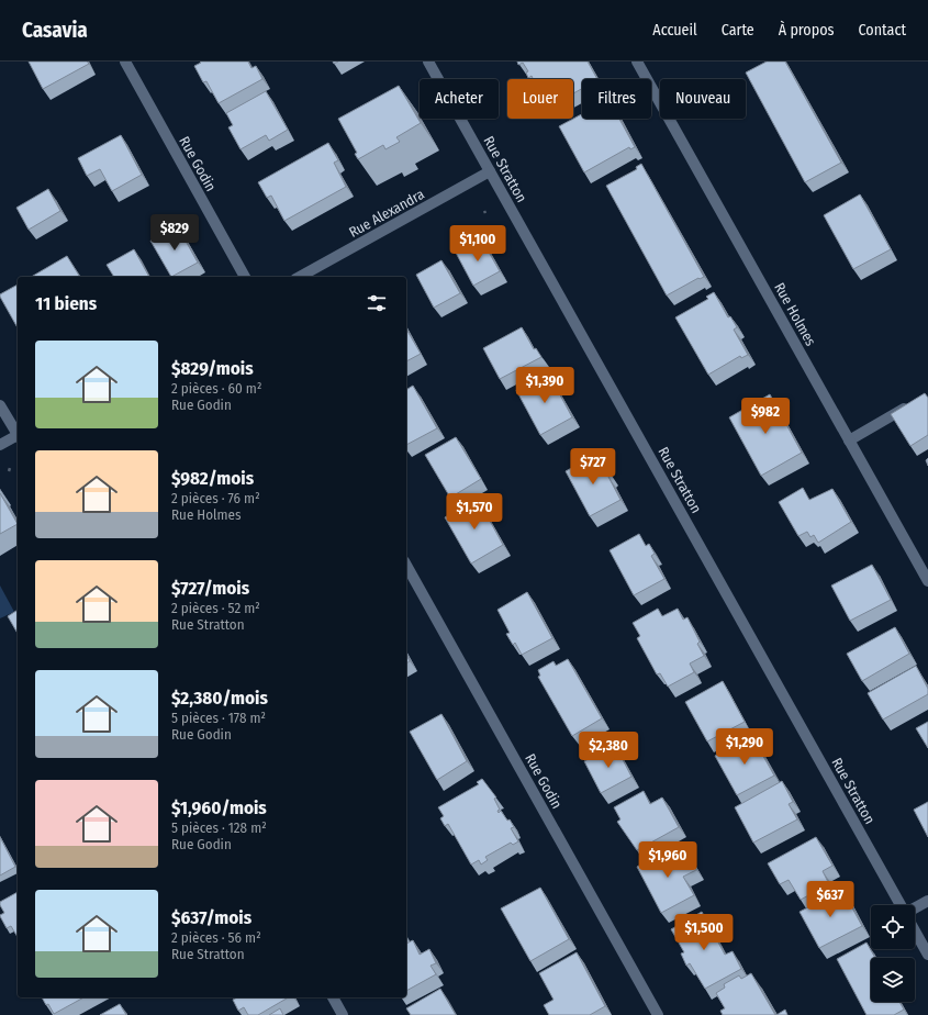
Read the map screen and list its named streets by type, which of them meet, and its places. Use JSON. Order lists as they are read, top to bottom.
{
  "streets": {
    "street": [
      "Rue Godin",
      "Rue Stratton",
      "Rue Alexandra",
      "Rue Holmes"
    ]
  },
  "crossings": [
    ["Rue Stratton", "Rue Alexandra"]
  ],
  "page": {
    "header": "Casavia",
    "nav": [
      "Accueil",
      "Carte",
      "À propos",
      "Contact"
    ],
    "chip": [
      "Acheter",
      "Louer",
      "Filtres",
      "Nouveau"
    ],
    "price": [
      "$829",
      "$1,100",
      "$1,390",
      "$982",
      "$727",
      "$1,570",
      "$1,290",
      "$2,380",
      "$1,960",
      "$637",
      "$1,500"
    ],
    "heading": "11 biens",
    "list": [
      {
        "name": "$829/mois",
        "note": "2 pièces · 60 m² · Rue Godin"
      },
      {
        "name": "$982/mois",
        "note": "2 pièces · 76 m² · Rue Holmes"
      },
      {
        "name": "$727/mois",
        "note": "2 pièces · 52 m² · Rue Stratton"
      },
      {
        "name": "$2,380/mois",
        "note": "5 pièces · 178 m² · Rue Godin"
      },
      {
        "name": "$1,960/mois",
        "note": "5 pièces · 128 m² · Rue Godin"
      },
      {
        "name": "$637/mois",
        "note": "2 pièces · 56 m² · Rue Stratton"
      }
    ]
  }
}
